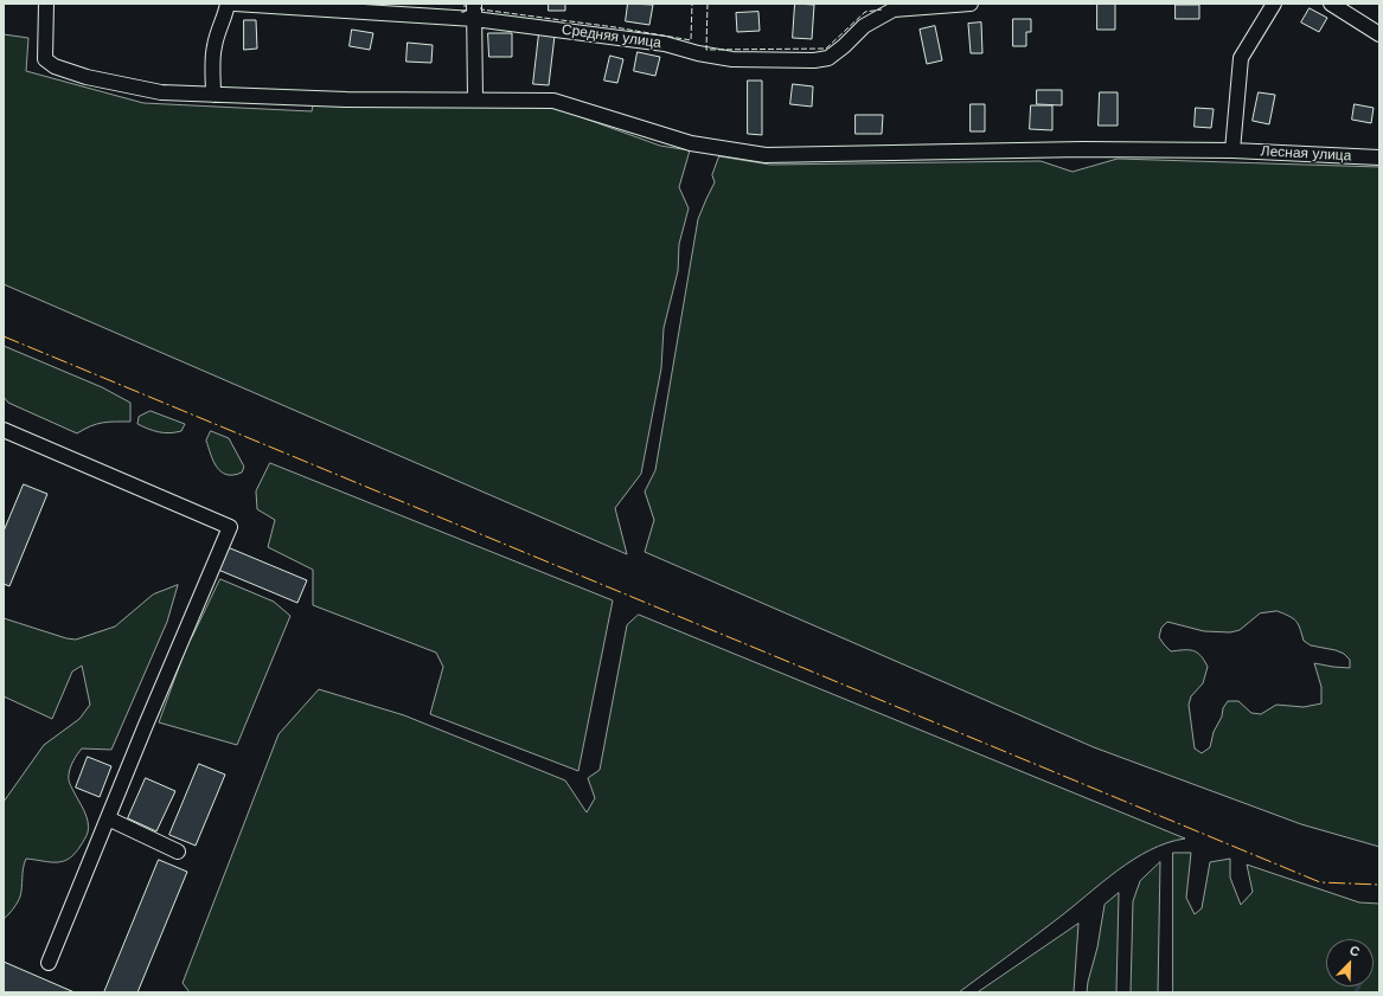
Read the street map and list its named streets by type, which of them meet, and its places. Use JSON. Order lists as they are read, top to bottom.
{
  "streets": {
    "street": ["Средняя улица", "Лесная улица"]
  },
  "north": "top right"
}
